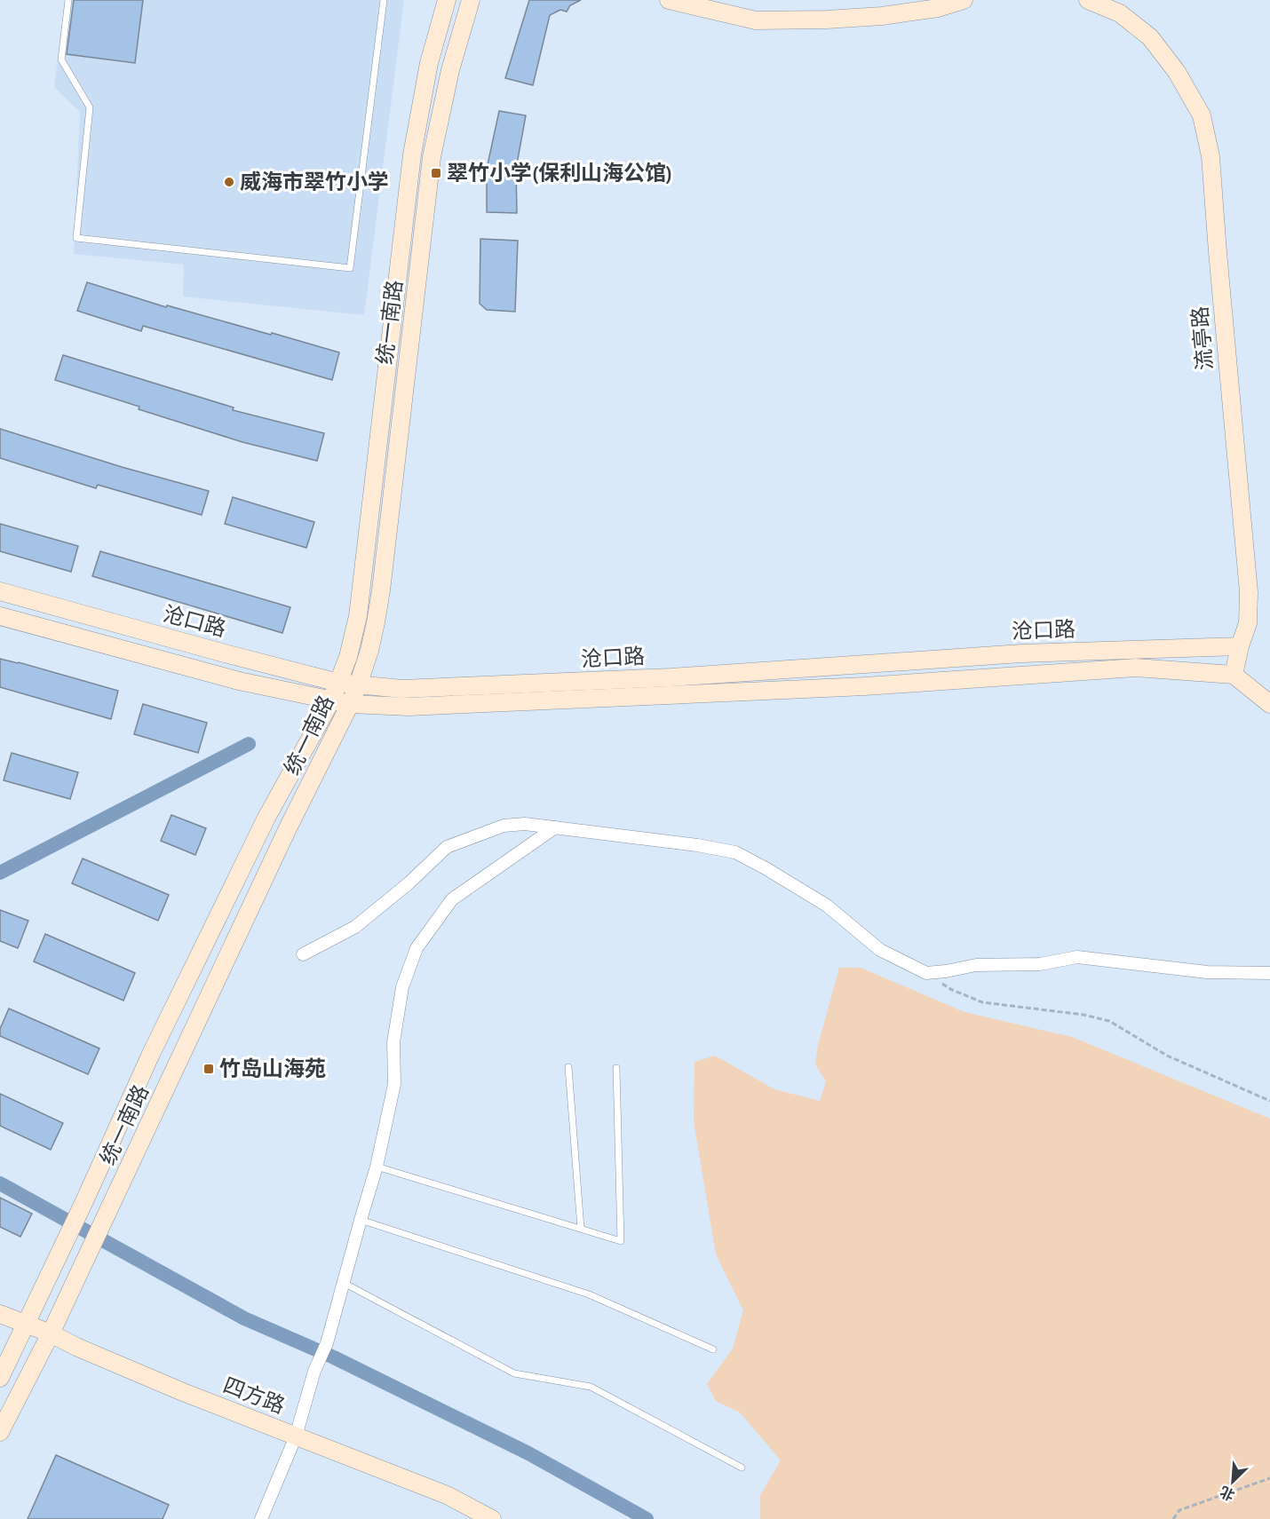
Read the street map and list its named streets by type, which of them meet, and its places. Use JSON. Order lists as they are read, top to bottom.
{
  "streets": {
    "street": [
      "统一南路",
      "流亭路",
      "沧口路",
      "四方路"
    ]
  },
  "crossings": [
    ["统一南路", "沧口路"],
    ["统一南路", "四方路"],
    ["流亭路", "沧口路"]
  ],
  "places": {
    "transit": ["翠竹小学(保利山海公馆)", "竹岛山海苑"],
    "other": ["威海市翠竹小学"]
  },
  "north": "bottom left"
}
